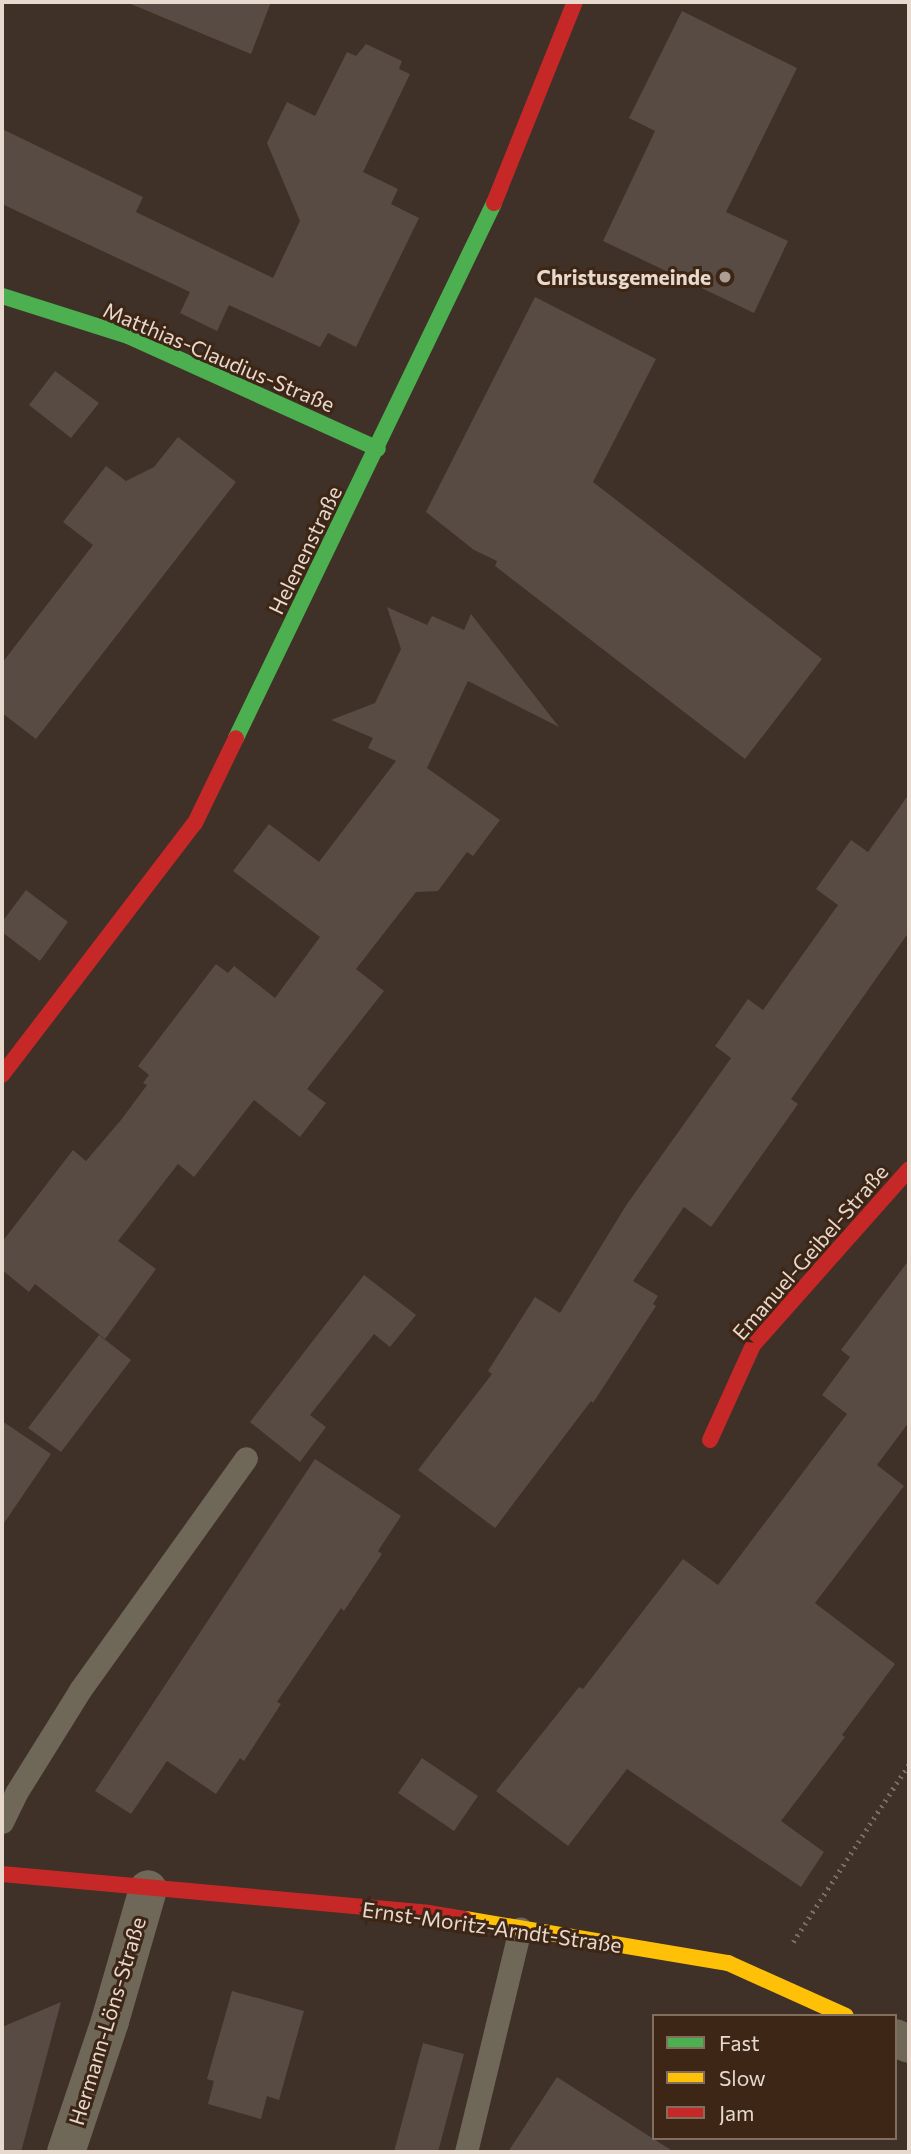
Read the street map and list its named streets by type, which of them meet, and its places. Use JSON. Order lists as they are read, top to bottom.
{
  "streets": {
    "street": [
      "Matthias-Claudius-Straße",
      "Helenenstraße",
      "Emanuel-Geibel-Straße",
      "Ernst-Moritz-Arndt-Straße",
      "Hermann-Löns-Straße"
    ]
  },
  "crossings": [
    ["Matthias-Claudius-Straße", "Helenenstraße"],
    ["Ernst-Moritz-Arndt-Straße", "Hermann-Löns-Straße"]
  ],
  "places": ["Christusgemeinde"],
  "legend": ["Fast", "Slow", "Jam"]
}
